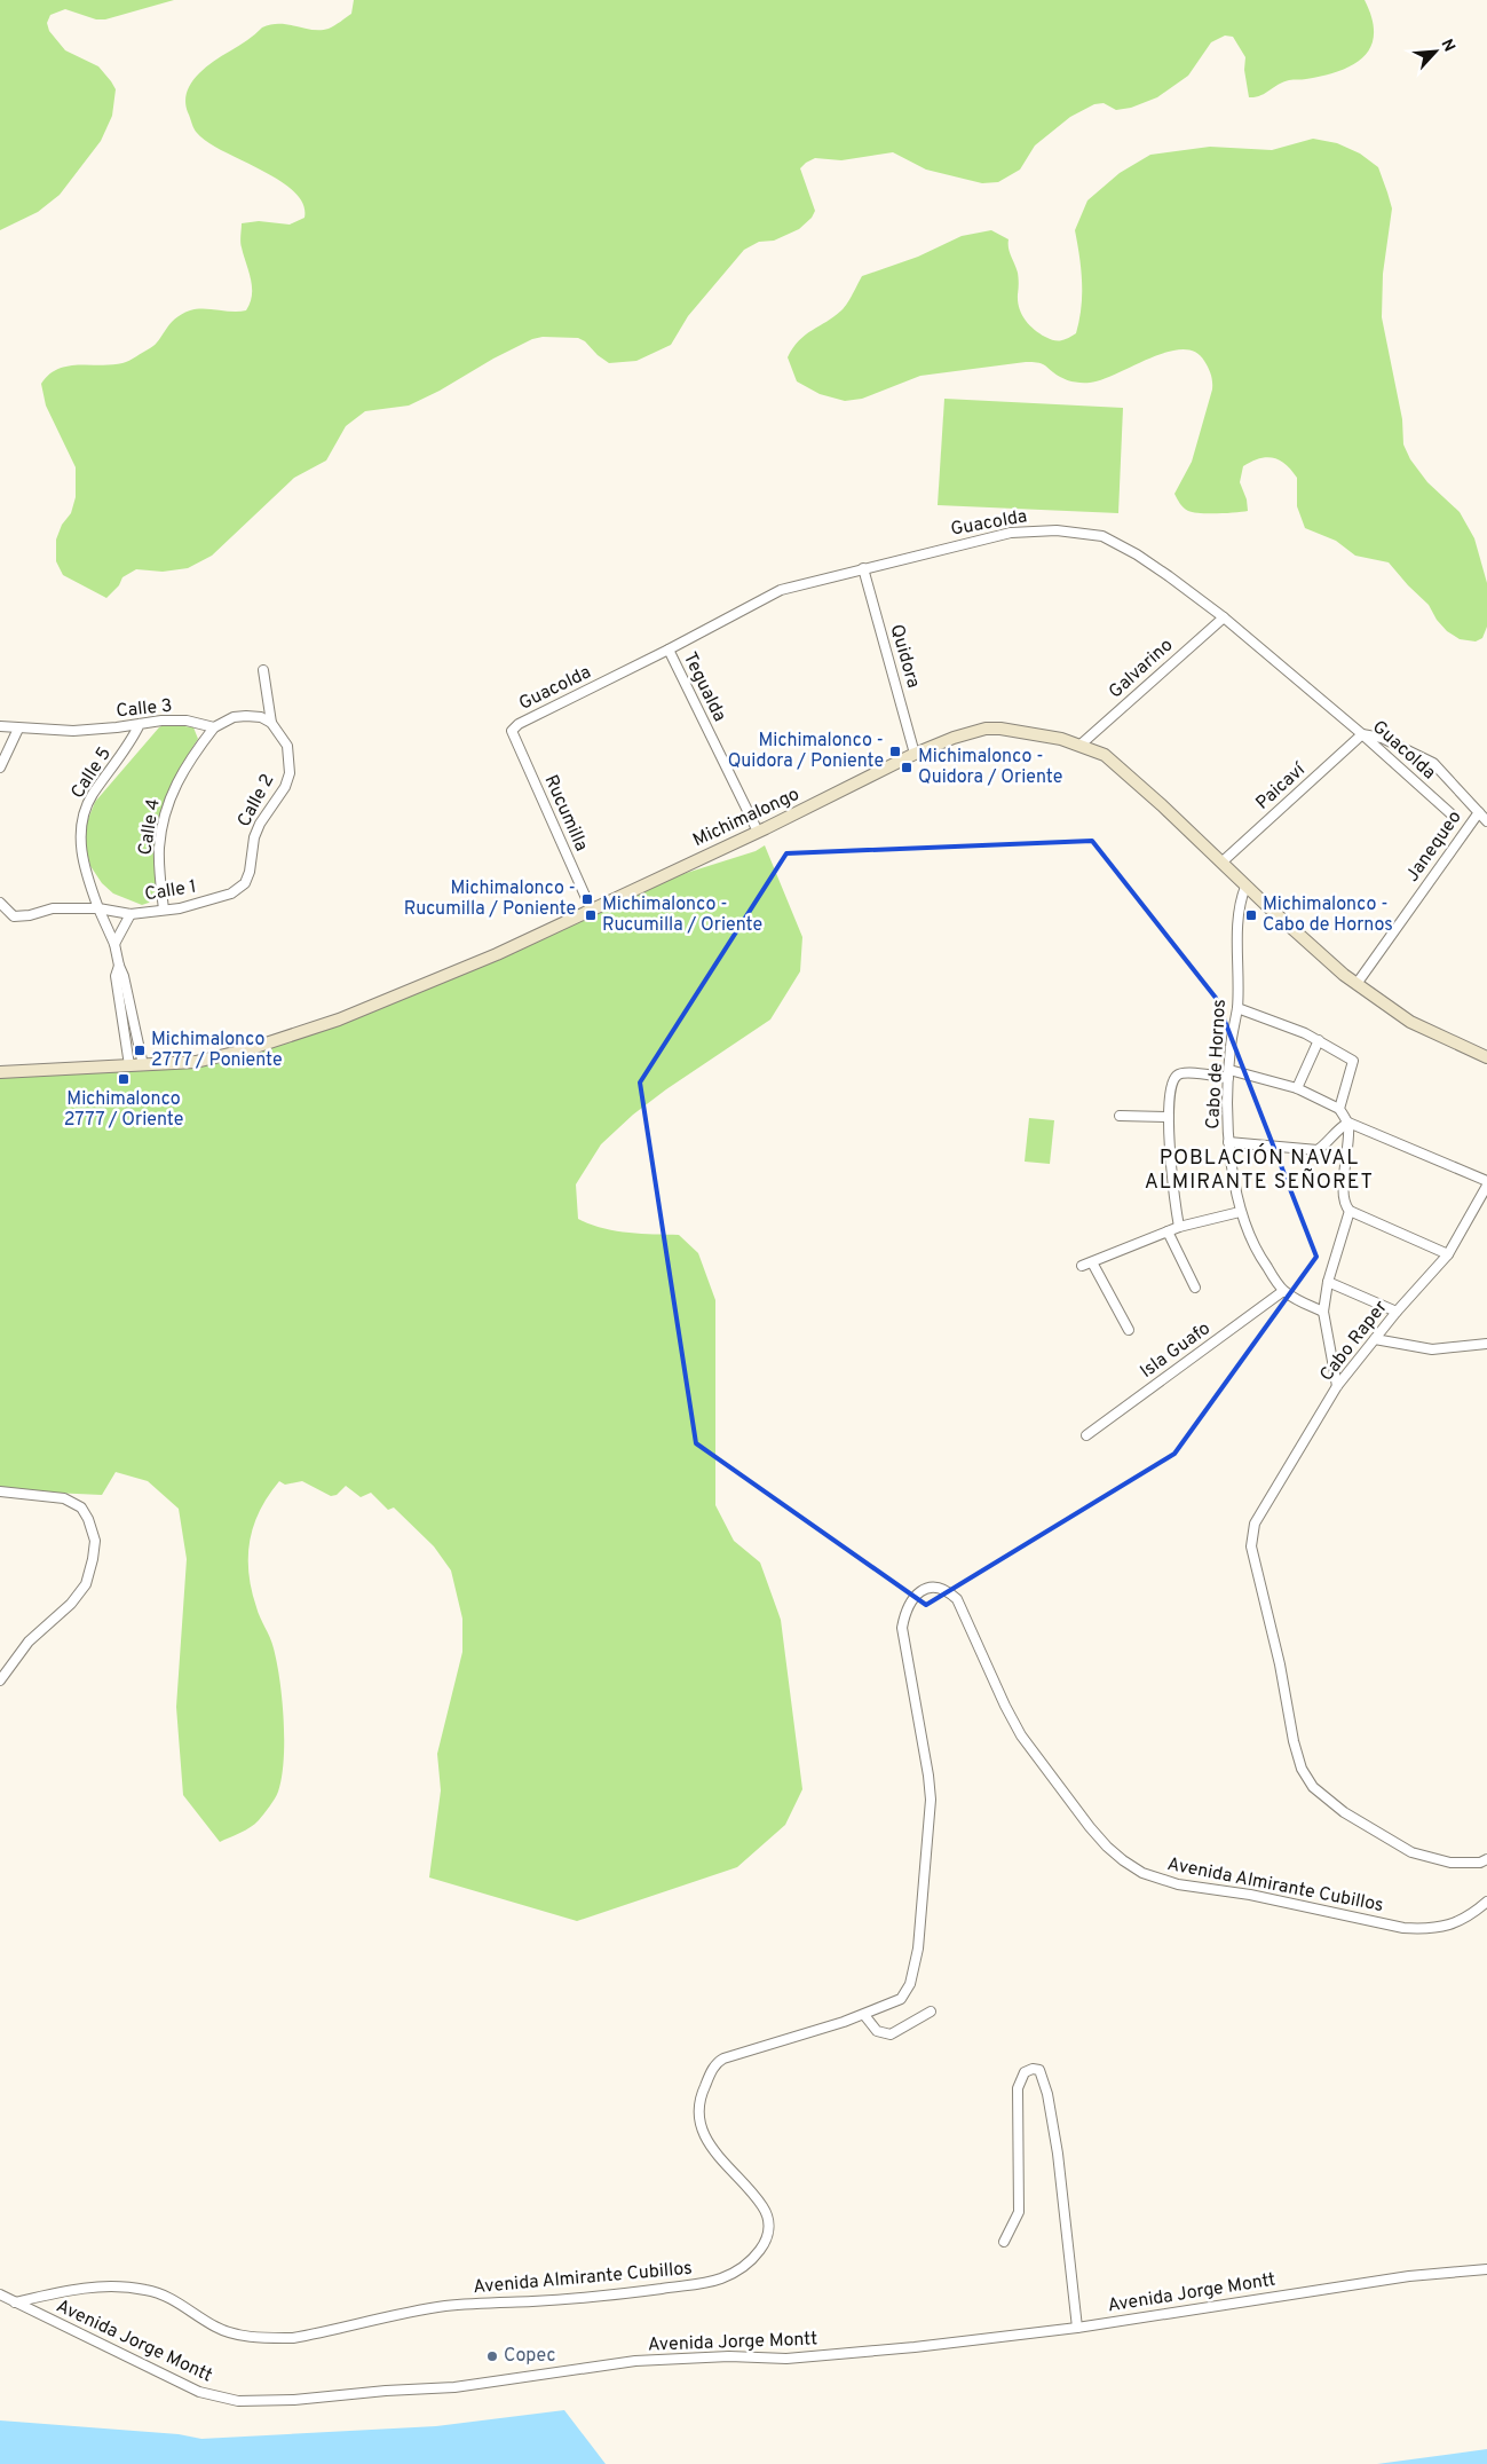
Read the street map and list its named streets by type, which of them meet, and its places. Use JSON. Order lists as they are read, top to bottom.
{
  "streets": {
    "main road": ["Michimalongo"],
    "street": [
      "Guacolda",
      "Quidora",
      "Galvarino",
      "Tegualda",
      "Calle 3",
      "Calle 5",
      "Paicaví",
      "Calle 2",
      "Rucumilla",
      "Calle 4",
      "Janequeo",
      "Calle 1",
      "Cabo de Hornos",
      "Cabo Raper",
      "Isla Guafo",
      "Avenida Almirante Cubillos",
      "Avenida Jorge Montt"
    ]
  },
  "crossings": [
    ["Guacolda", "Quidora"],
    ["Guacolda", "Galvarino"],
    ["Guacolda", "Tegualda"],
    ["Guacolda", "Paicaví"],
    ["Guacolda", "Rucumilla"],
    ["Quidora", "Michimalongo"],
    ["Galvarino", "Michimalongo"],
    ["Tegualda", "Michimalongo"],
    ["Calle 3", "Calle 5"],
    ["Calle 3", "Calle 4"],
    ["Calle 5", "Calle 1"],
    ["Paicaví", "Michimalongo"],
    ["Calle 2", "Calle 1"],
    ["Rucumilla", "Michimalongo"],
    ["Michimalongo", "Janequeo"],
    ["Michimalongo", "Cabo de Hornos"],
    ["Calle 4", "Calle 1"],
    ["Cabo de Hornos", "Isla Guafo"],
    ["Avenida Almirante Cubillos", "Avenida Jorge Montt"]
  ],
  "districts": ["POBLACIÓN NAVAL ALMIRANTE SEÑORET"],
  "places": {
    "transit": [
      "Michimalonco - Quidora / Poniente",
      "Michimalonco - Quidora / Oriente",
      "Michimalonco - Rucumilla / Poniente",
      "Michimalonco - Rucumilla / Oriente",
      "Michimalonco - Cabo de Hornos",
      "Michimalonco 2777 / Poniente",
      "Michimalonco 2777 / Oriente"
    ],
    "other": ["Copec"]
  },
  "north": "top right"
}
